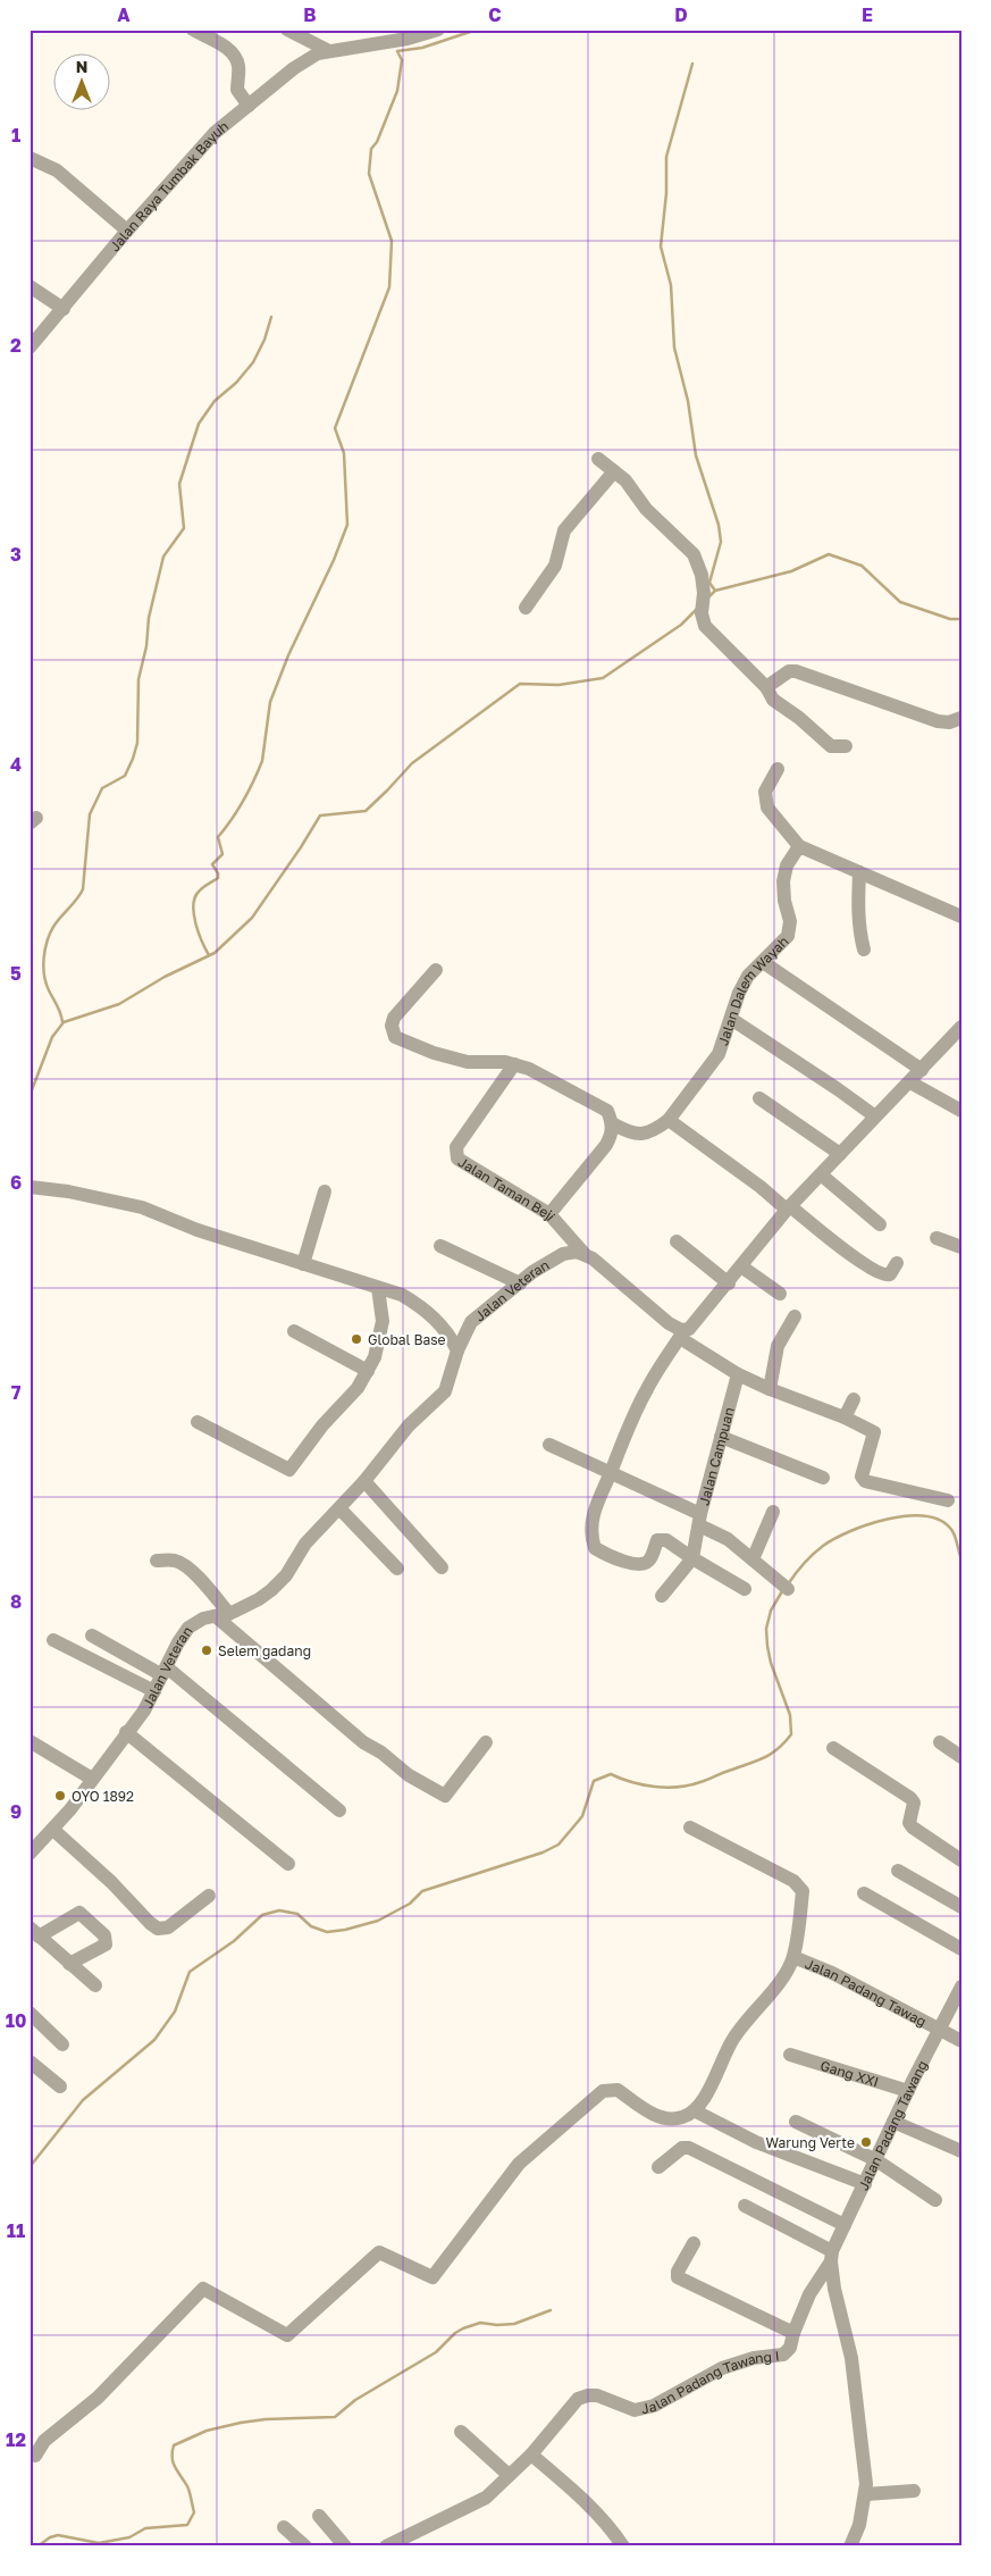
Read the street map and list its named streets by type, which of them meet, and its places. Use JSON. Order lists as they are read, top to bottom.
{
  "streets": {
    "street": [
      "Jalan Raya Tumbak Bayuh",
      "Jalan Dalem Wayah",
      "Jalan Taman Beji",
      "Jalan Veteran",
      "Jalan Campuan",
      "Jalan Padang Tawag",
      "Gang XXI",
      "Jalan Padang Tawang",
      "Jalan Padang Tawang I"
    ]
  },
  "crossings": [
    ["Jalan Taman Beji", "Jalan Veteran"],
    ["Jalan Padang Tawag", "Jalan Padang Tawang"],
    ["Gang XXI", "Jalan Padang Tawang"],
    ["Jalan Padang Tawang", "Jalan Padang Tawang I"]
  ],
  "places": [
    "Global Base",
    "Selem gadang",
    "OYO 1892",
    "Warung Verte"
  ],
  "north": "top",
  "grid": {
    "columns": [
      "A",
      "B",
      "C",
      "D",
      "E"
    ],
    "rows": [
      "1",
      "2",
      "3",
      "4",
      "5",
      "6",
      "7",
      "8",
      "9",
      "10",
      "11",
      "12"
    ]
  }
}
